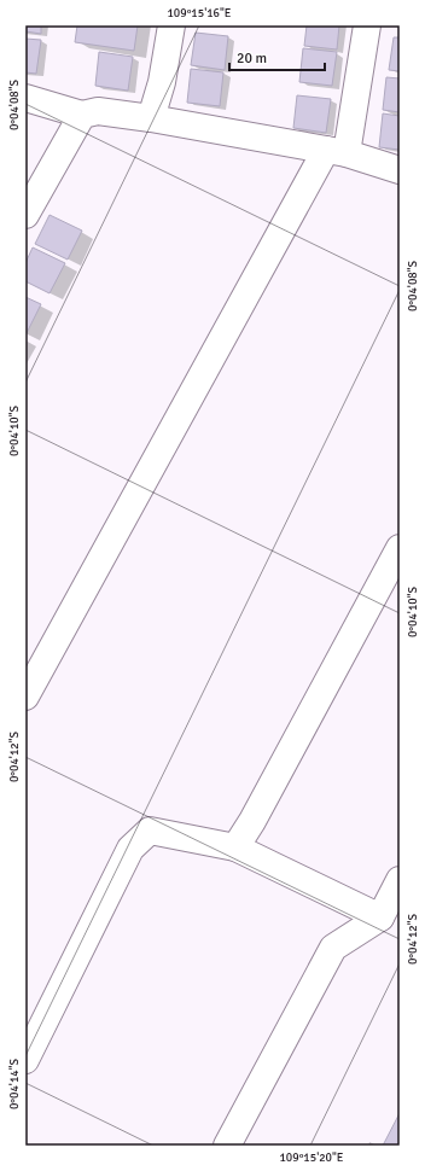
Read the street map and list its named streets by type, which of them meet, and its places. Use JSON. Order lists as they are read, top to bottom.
{
  "scale_bar": "20 m",
  "coordinates": [
    "109°15'16\"E",
    "0°04'08\"S",
    "0°04'10\"S",
    "0°04'12\"S",
    "0°04'14\"S",
    "109°15'20\"E"
  ]
}
